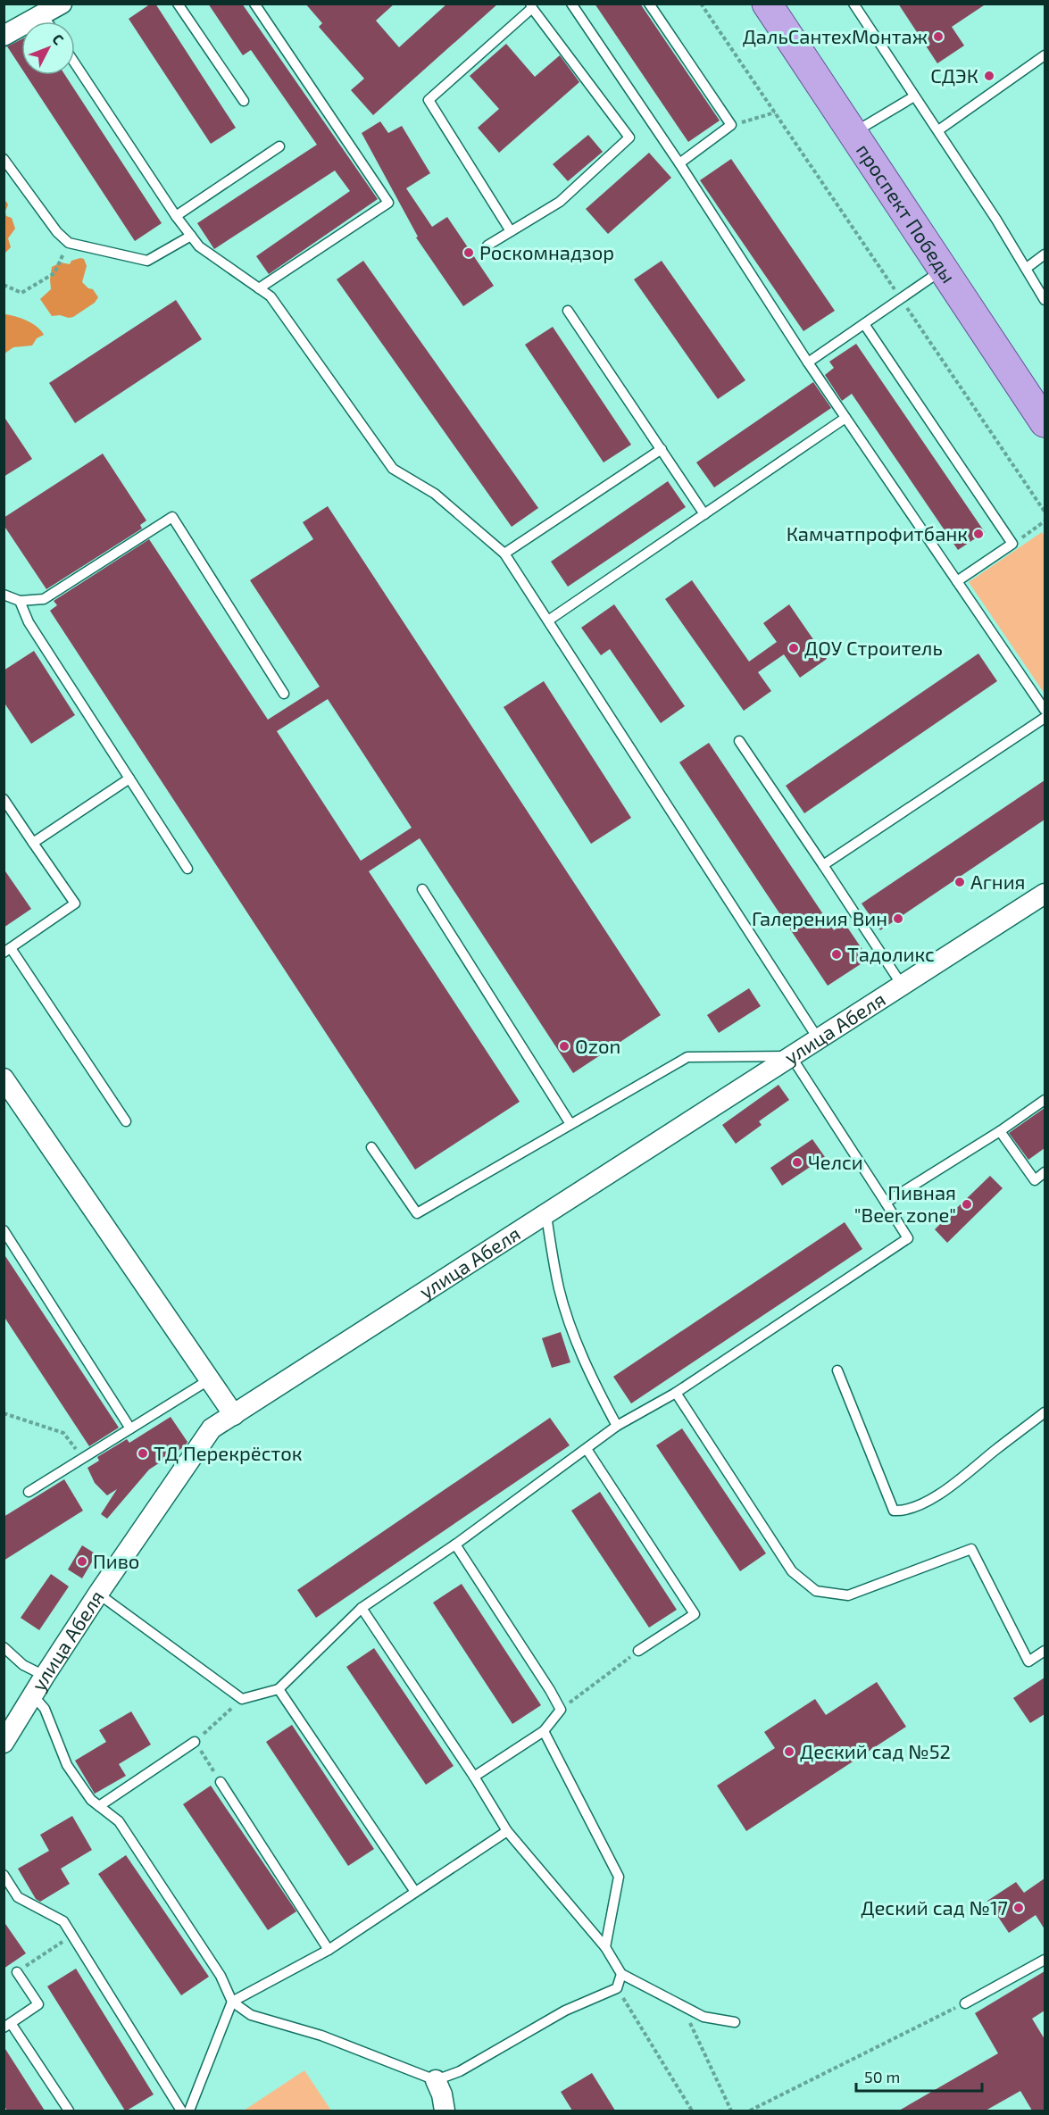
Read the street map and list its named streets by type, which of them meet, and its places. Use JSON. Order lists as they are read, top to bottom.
{
  "streets": {
    "main road": ["проспект Победы"],
    "street": ["улица Абеля"]
  },
  "places": [
    "ДальСантехМонтаж",
    "СДЭК",
    "Роскомнадзор",
    "Камчатпрофитбанк",
    "ДОУ Строитель",
    "Агния",
    "Галерения Вин",
    "Тадоликс",
    "Ozon",
    "Челси",
    "Пивная \"Beer zone\"",
    "ТД Перекрёсток",
    "Пиво",
    "Деский сад №52",
    "Деский сад №17"
  ],
  "scale_bar": "50 m",
  "north": "top right"
}
